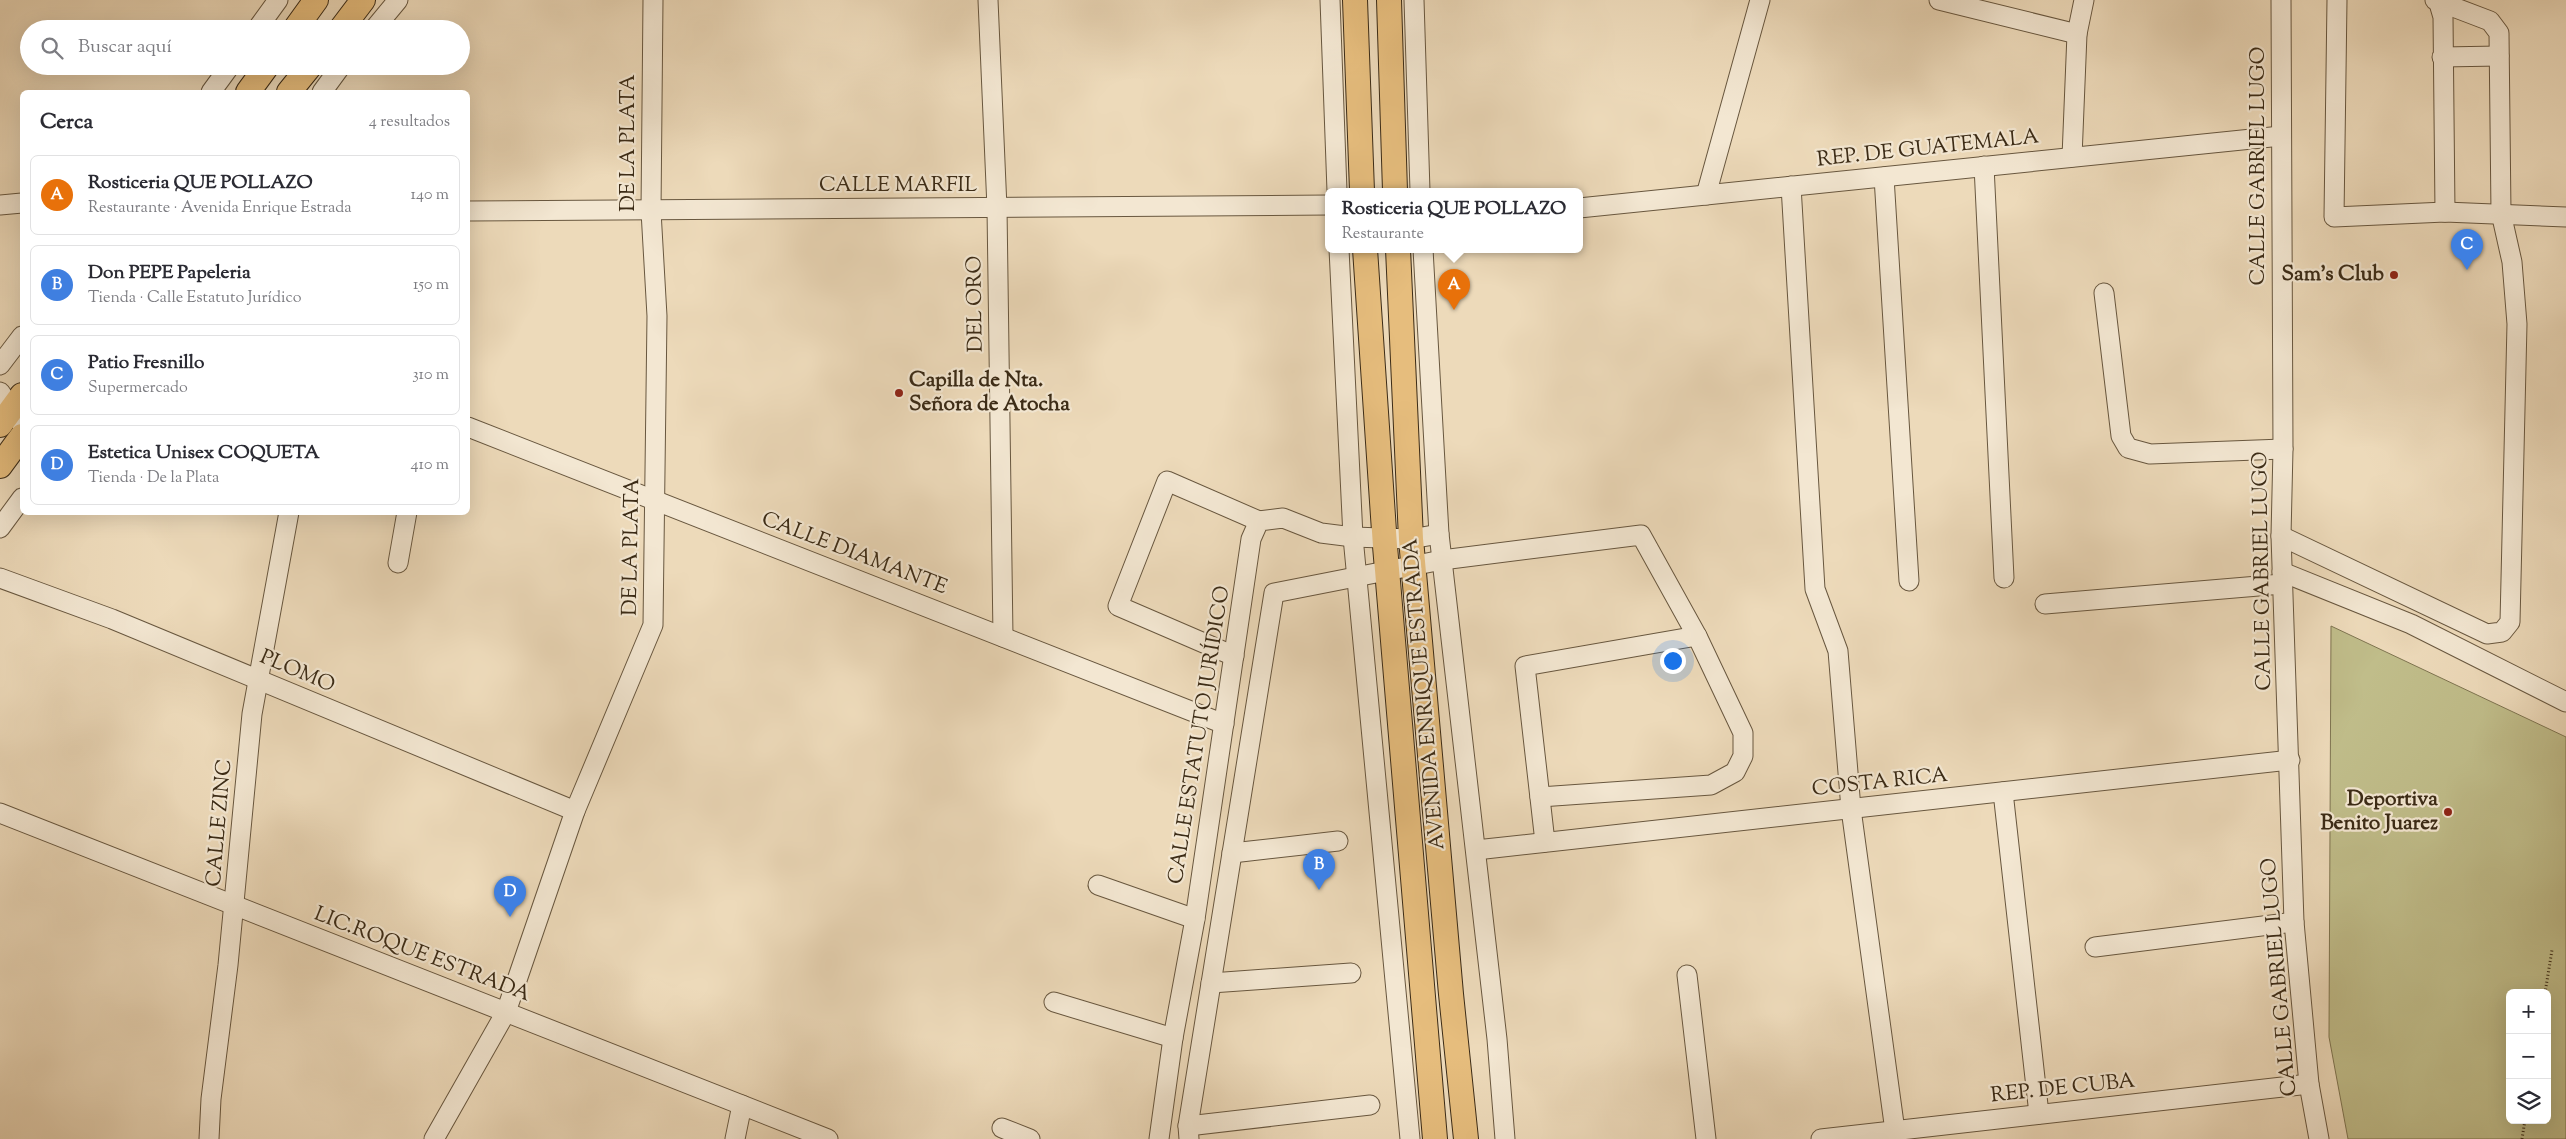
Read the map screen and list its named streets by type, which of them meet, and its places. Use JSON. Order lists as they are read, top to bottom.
{
  "streets": {
    "main road": ["AVENIDA ENRIQUE ESTRADA"],
    "street": [
      "DE LA PLATA",
      "REP. DE GUATEMALA",
      "CALLE GABRIEL LUGO",
      "CALLE MARFIL",
      "DEL ORO",
      "CALLE DIAMANTE",
      "PLOMO",
      "CALLE ESTATUTO JURÍDICO",
      "COSTA RICA",
      "CALLE ZINC",
      "LIC.ROQUE ESTRADA",
      "REP. DE CUBA"
    ]
  },
  "crossings": [
    ["DE LA PLATA", "CALLE MARFIL"],
    ["DE LA PLATA", "CALLE DIAMANTE"],
    ["DE LA PLATA", "PLOMO"],
    ["DE LA PLATA", "LIC.ROQUE ESTRADA"],
    ["REP. DE GUATEMALA", "CALLE GABRIEL LUGO"],
    ["CALLE GABRIEL LUGO", "COSTA RICA"],
    ["CALLE GABRIEL LUGO", "REP. DE CUBA"],
    ["CALLE MARFIL", "DEL ORO"],
    ["DEL ORO", "CALLE DIAMANTE"],
    ["CALLE DIAMANTE", "CALLE ESTATUTO JURÍDICO"],
    ["PLOMO", "CALLE ZINC"],
    ["CALLE ZINC", "LIC.ROQUE ESTRADA"]
  ],
  "places": ["Sam's Club", "Capilla de Nta. Señora de Atocha", "Deportiva Benito Juarez"],
  "page": {
    "search": "Buscar aquí",
    "heading": ["Cerca", "4 resultados"],
    "list": [
      {
        "mark": "A",
        "name": "Rosticeria QUE POLLAZO",
        "note": "Restaurante · Avenida Enrique Estrada",
        "value": "140 m"
      },
      {
        "mark": "B",
        "name": "Don PEPE Papeleria",
        "note": "Tienda · Calle Estatuto Jurídico",
        "value": "150 m"
      },
      {
        "mark": "C",
        "name": "Patio Fresnillo",
        "note": "Supermercado",
        "value": "310 m"
      },
      {
        "mark": "D",
        "name": "Estetica Unisex COQUETA",
        "note": "Tienda · De la Plata",
        "value": "410 m"
      }
    ],
    "popup": ["Rosticeria QUE POLLAZO", "Restaurante"],
    "pins": [
      "C",
      "A",
      "B",
      "D"
    ],
    "map_buttons": ["+", "−"]
  }
}
